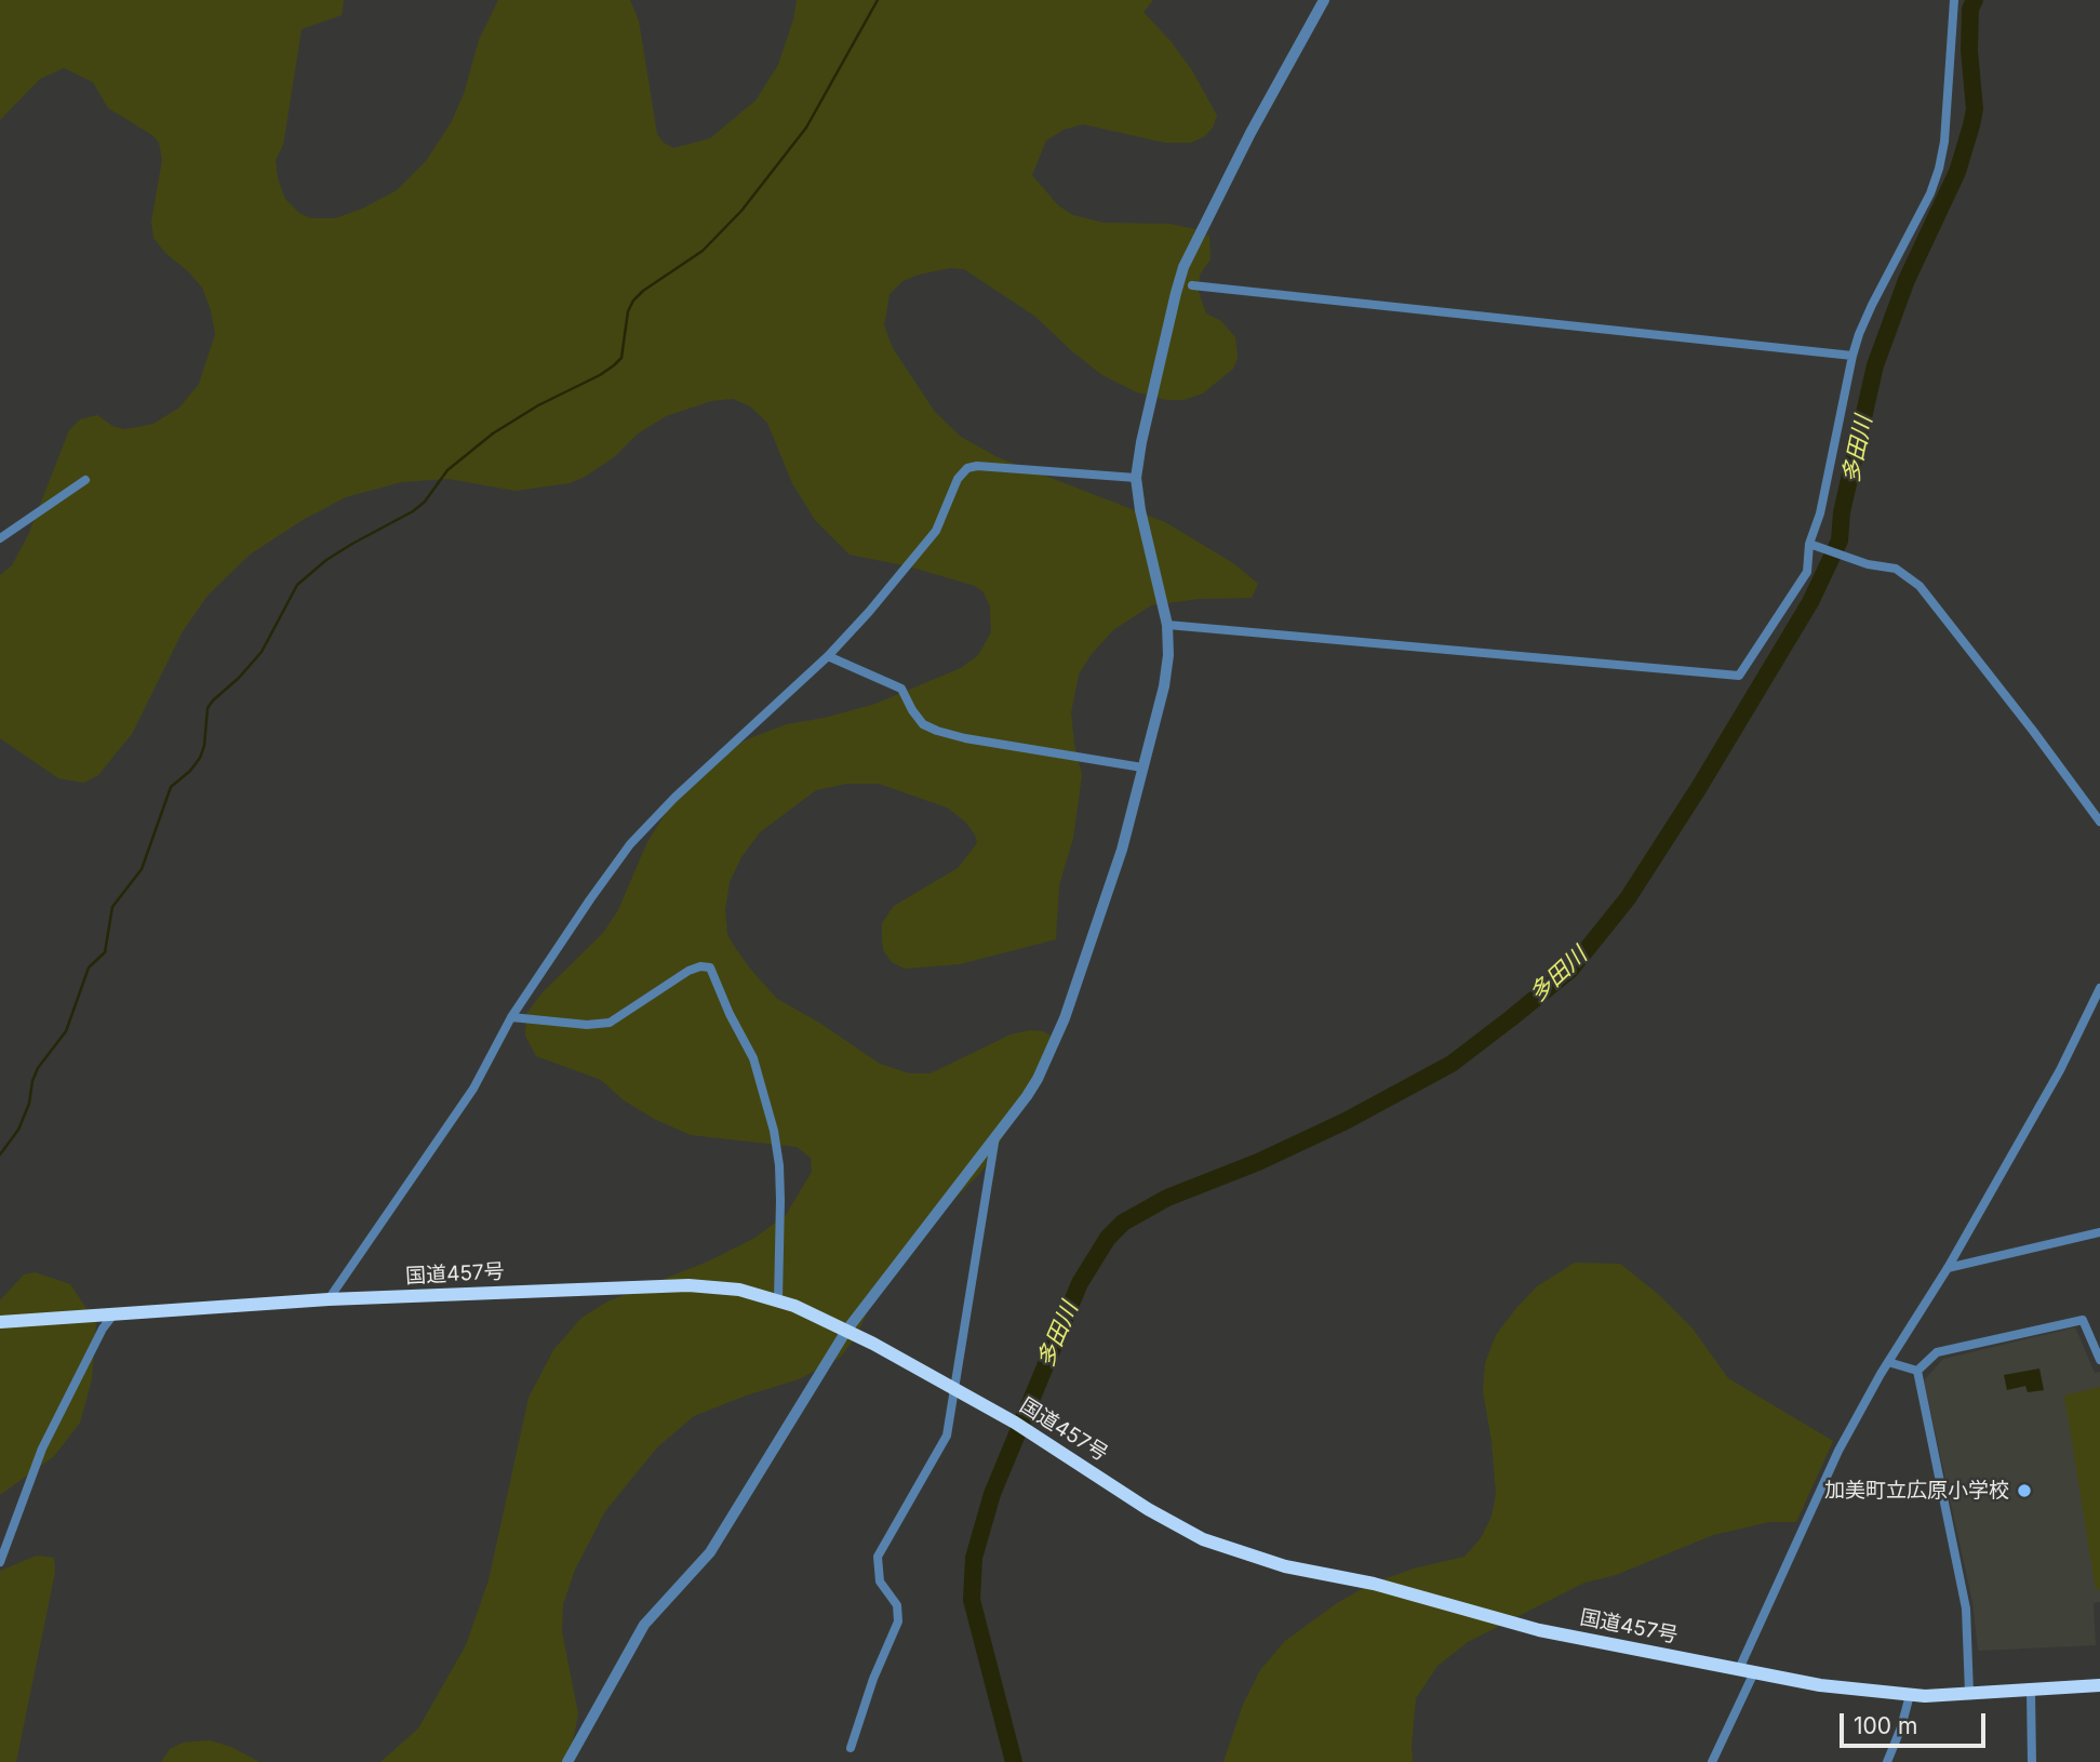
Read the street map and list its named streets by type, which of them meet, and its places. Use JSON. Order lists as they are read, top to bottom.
{
  "streets": {
    "highway": ["国道457号"]
  },
  "water": ["多田川"],
  "places": ["加美町立広原小学校"],
  "scale_bar": "100 m"
}
